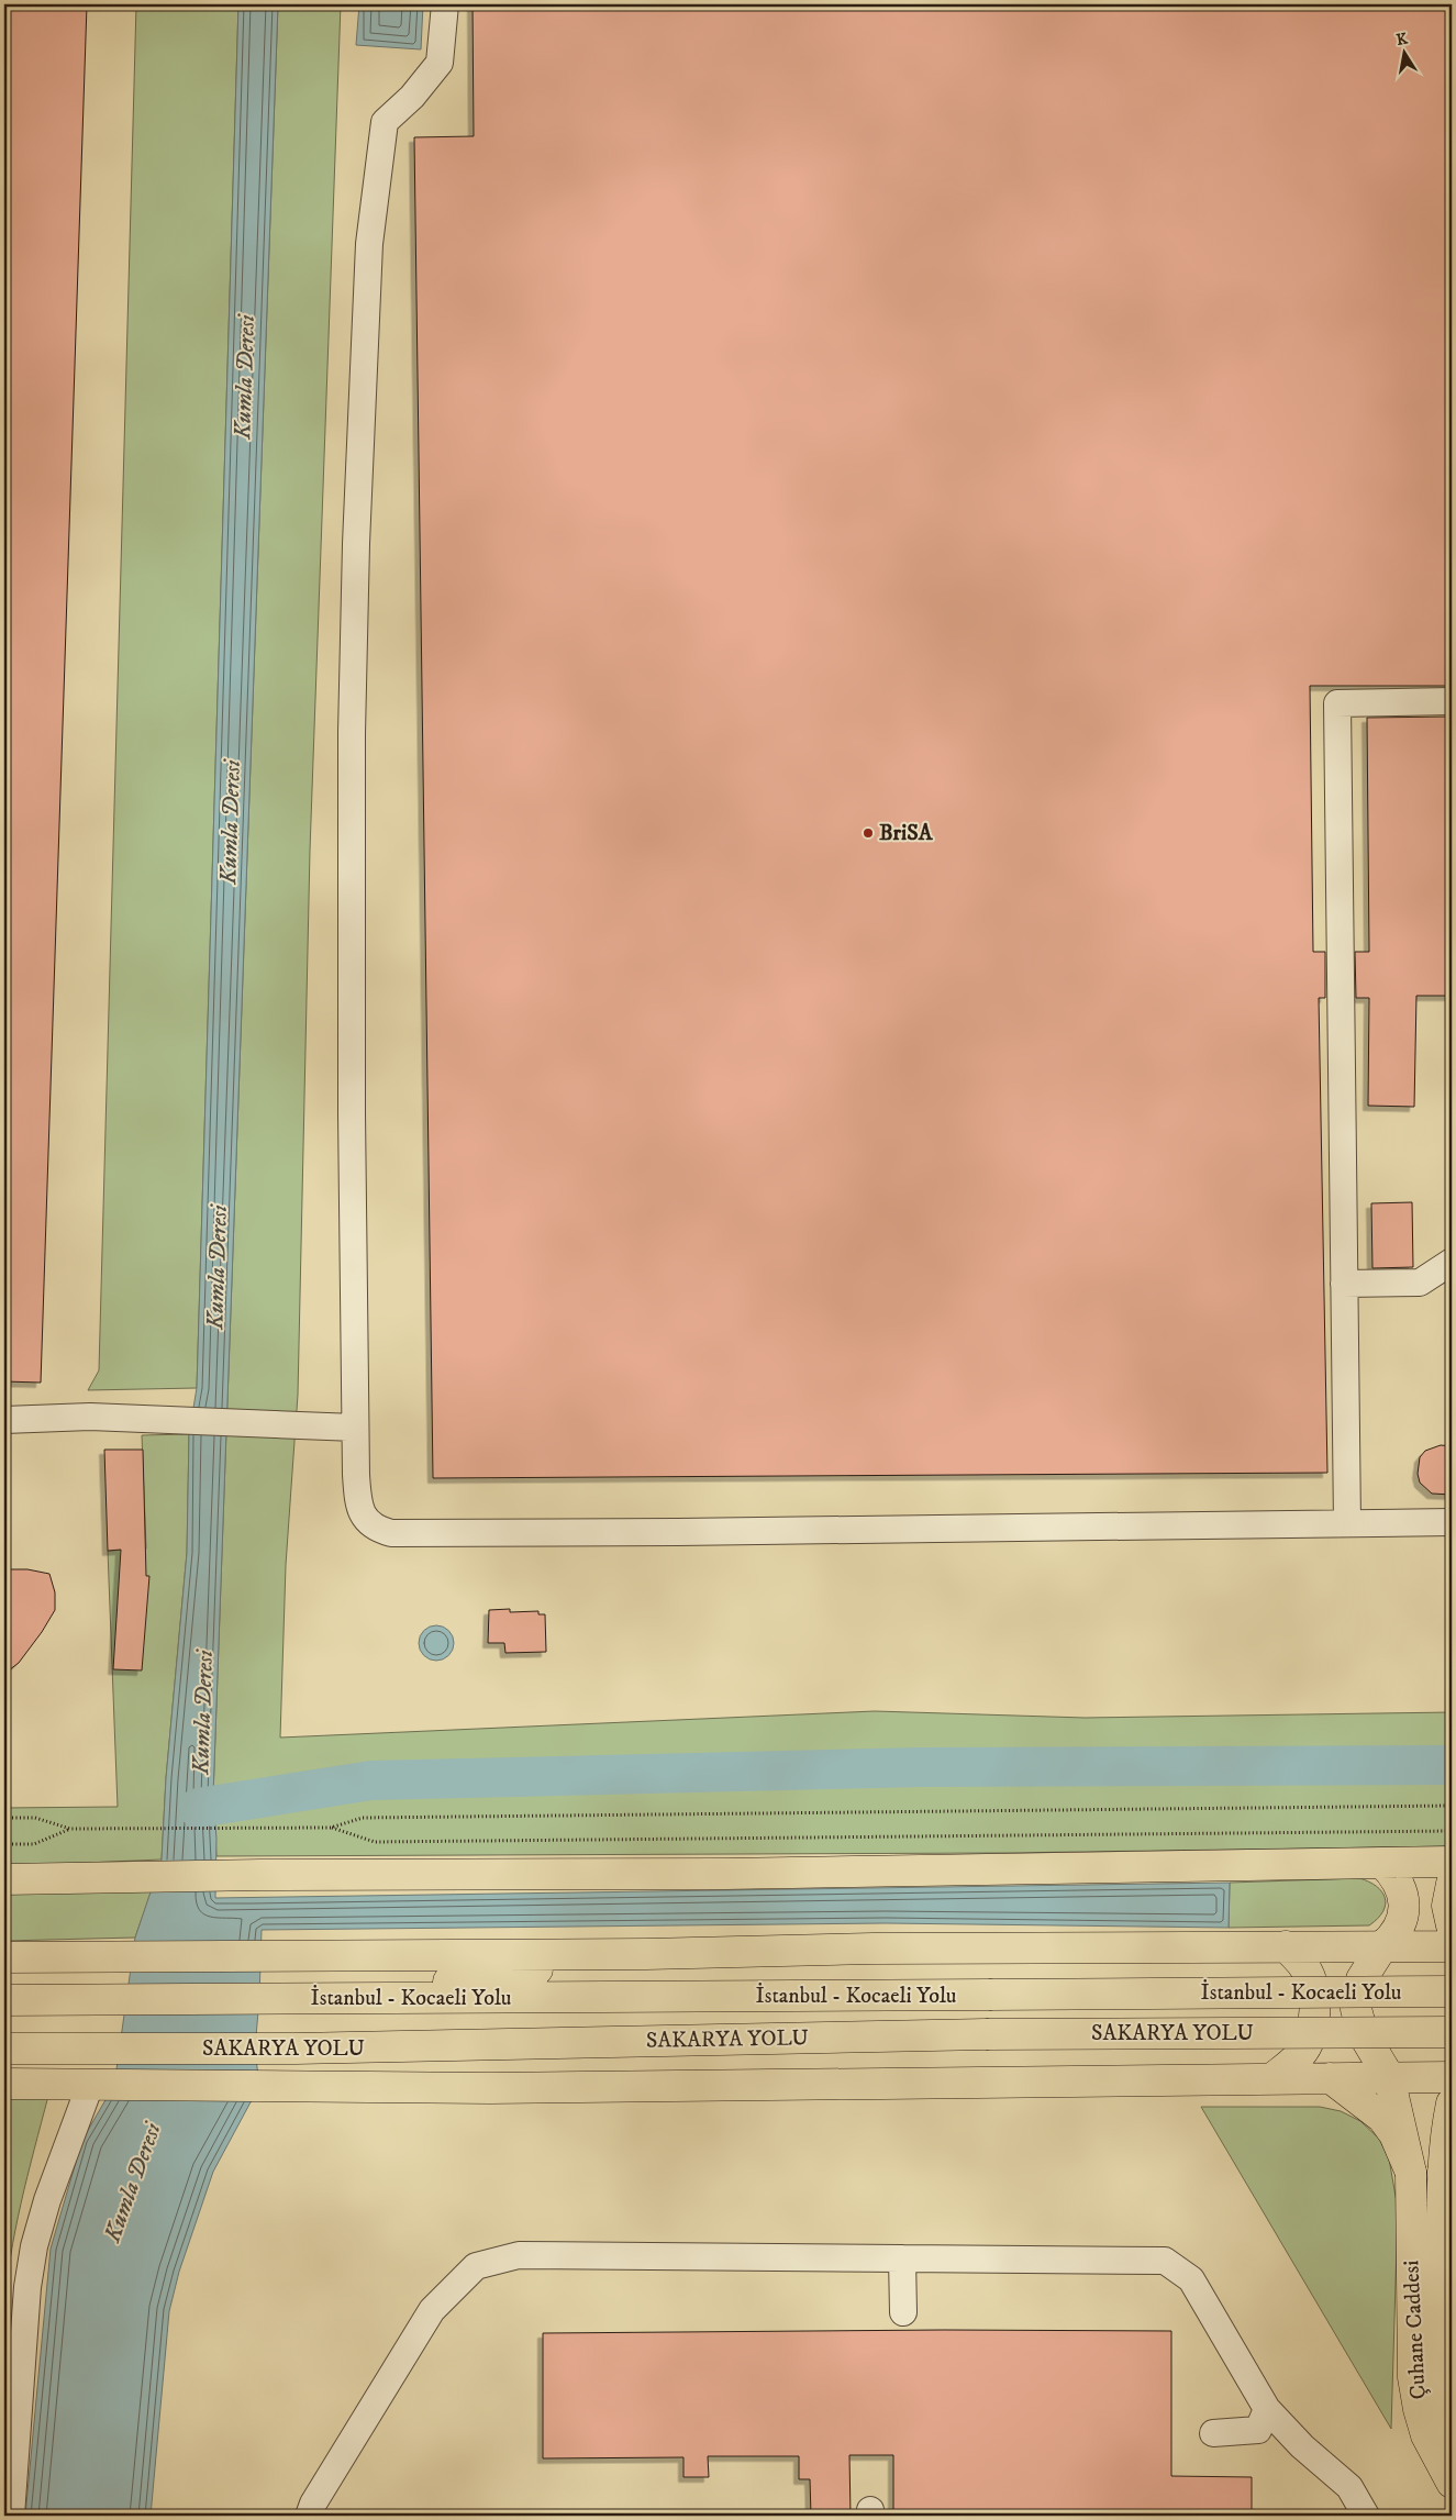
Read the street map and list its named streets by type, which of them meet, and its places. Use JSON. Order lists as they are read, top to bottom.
{
  "streets": {
    "main road": ["İstanbul - Kocaeli Yolu", "SAKARYA YOLU", "Çuhane Caddesi"]
  },
  "water": ["Kumla Deresi"],
  "places": ["BriSA"],
  "north": "top"
}
